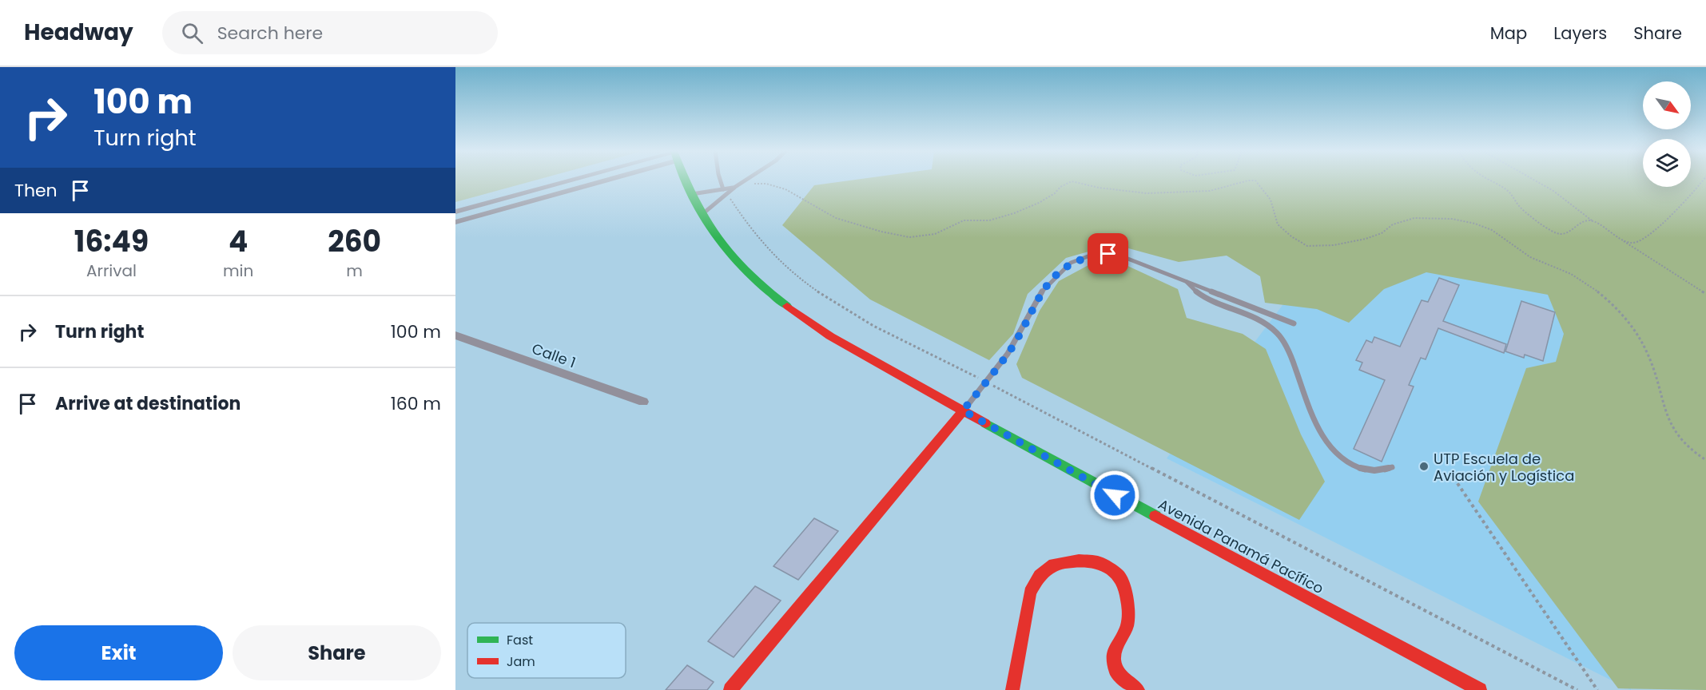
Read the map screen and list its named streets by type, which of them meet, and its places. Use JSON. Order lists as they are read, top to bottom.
{
  "streets": {
    "main road": ["Avenida Panamá Pacífico"],
    "street": ["Calle 1"]
  },
  "places": ["UTP Escuela de Aviación y Logística"],
  "legend": ["Fast", "Jam"],
  "north": "bottom right",
  "page": {
    "header": "Headway",
    "search": "Search here",
    "nav": ["Map", "Layers", "Share"],
    "turn": ["100 m", "Turn right"],
    "then": "Then",
    "eta": [
      "16:49",
      "Arrival",
      "4",
      "min",
      "260",
      "m"
    ],
    "list": [
      {
        "name": "Turn right",
        "value": "100 m"
      },
      {
        "name": "Arrive at destination",
        "value": "160 m"
      }
    ],
    "buttons": ["Exit", "Share"]
  }
}
